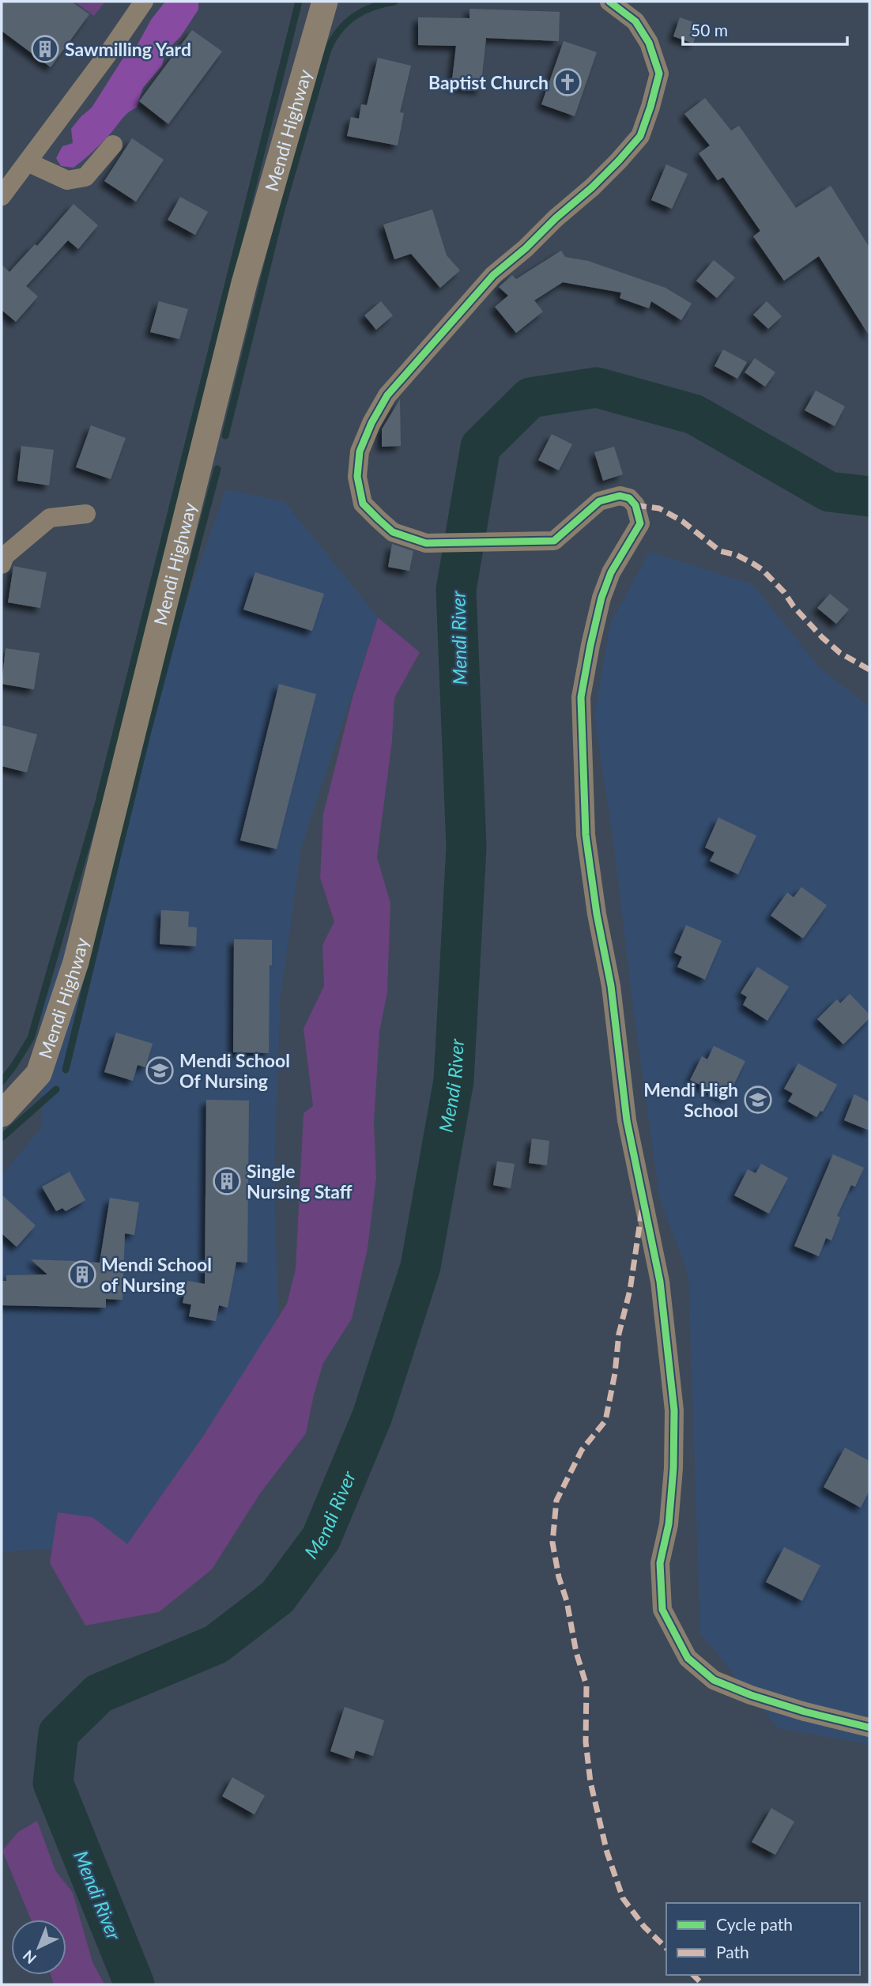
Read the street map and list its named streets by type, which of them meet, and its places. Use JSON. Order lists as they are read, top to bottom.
{
  "streets": {
    "main road": ["Mendi Highway"]
  },
  "water": ["Mendi River"],
  "places": {
    "building": ["Sawmilling Yard", "Single Nursing Staff", "Mendi School of Nursing"],
    "church": ["Baptist Church"],
    "school or university": ["Mendi School Of Nursing", "Mendi High School"]
  },
  "legend": ["Cycle path", "Path"],
  "scale_bar": "50 m",
  "north": "bottom left"
}
